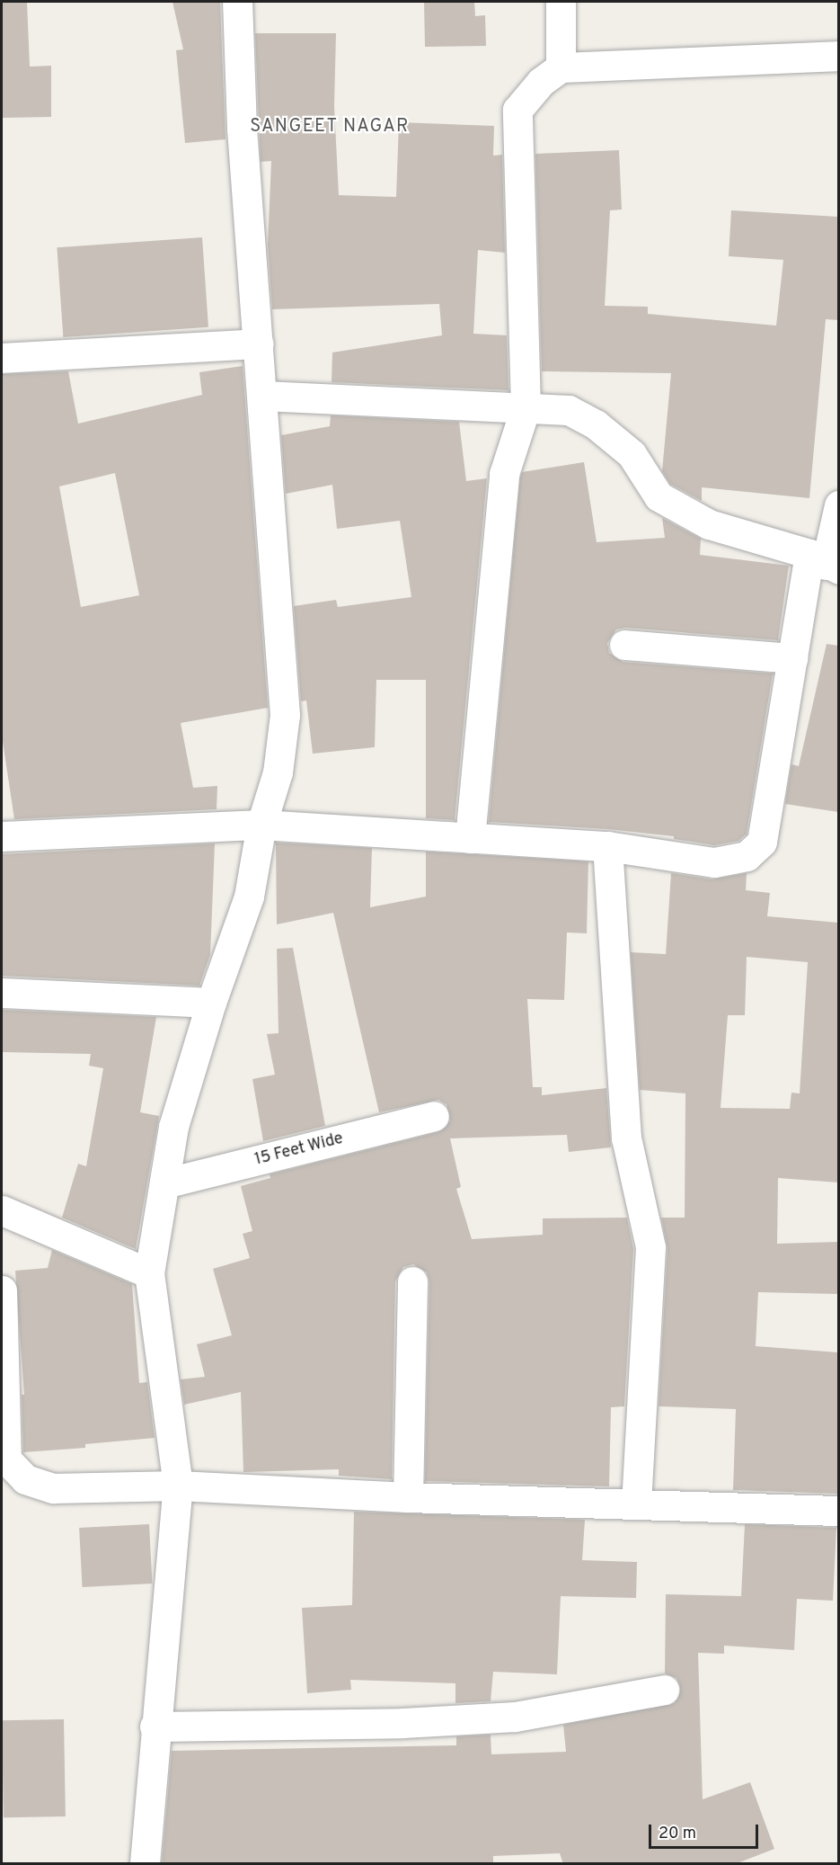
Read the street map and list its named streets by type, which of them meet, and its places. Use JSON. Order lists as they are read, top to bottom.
{
  "streets": {
    "street": ["15 Feet Wide"]
  },
  "districts": ["SANGEET NAGAR"],
  "scale_bar": "20 m"
}
